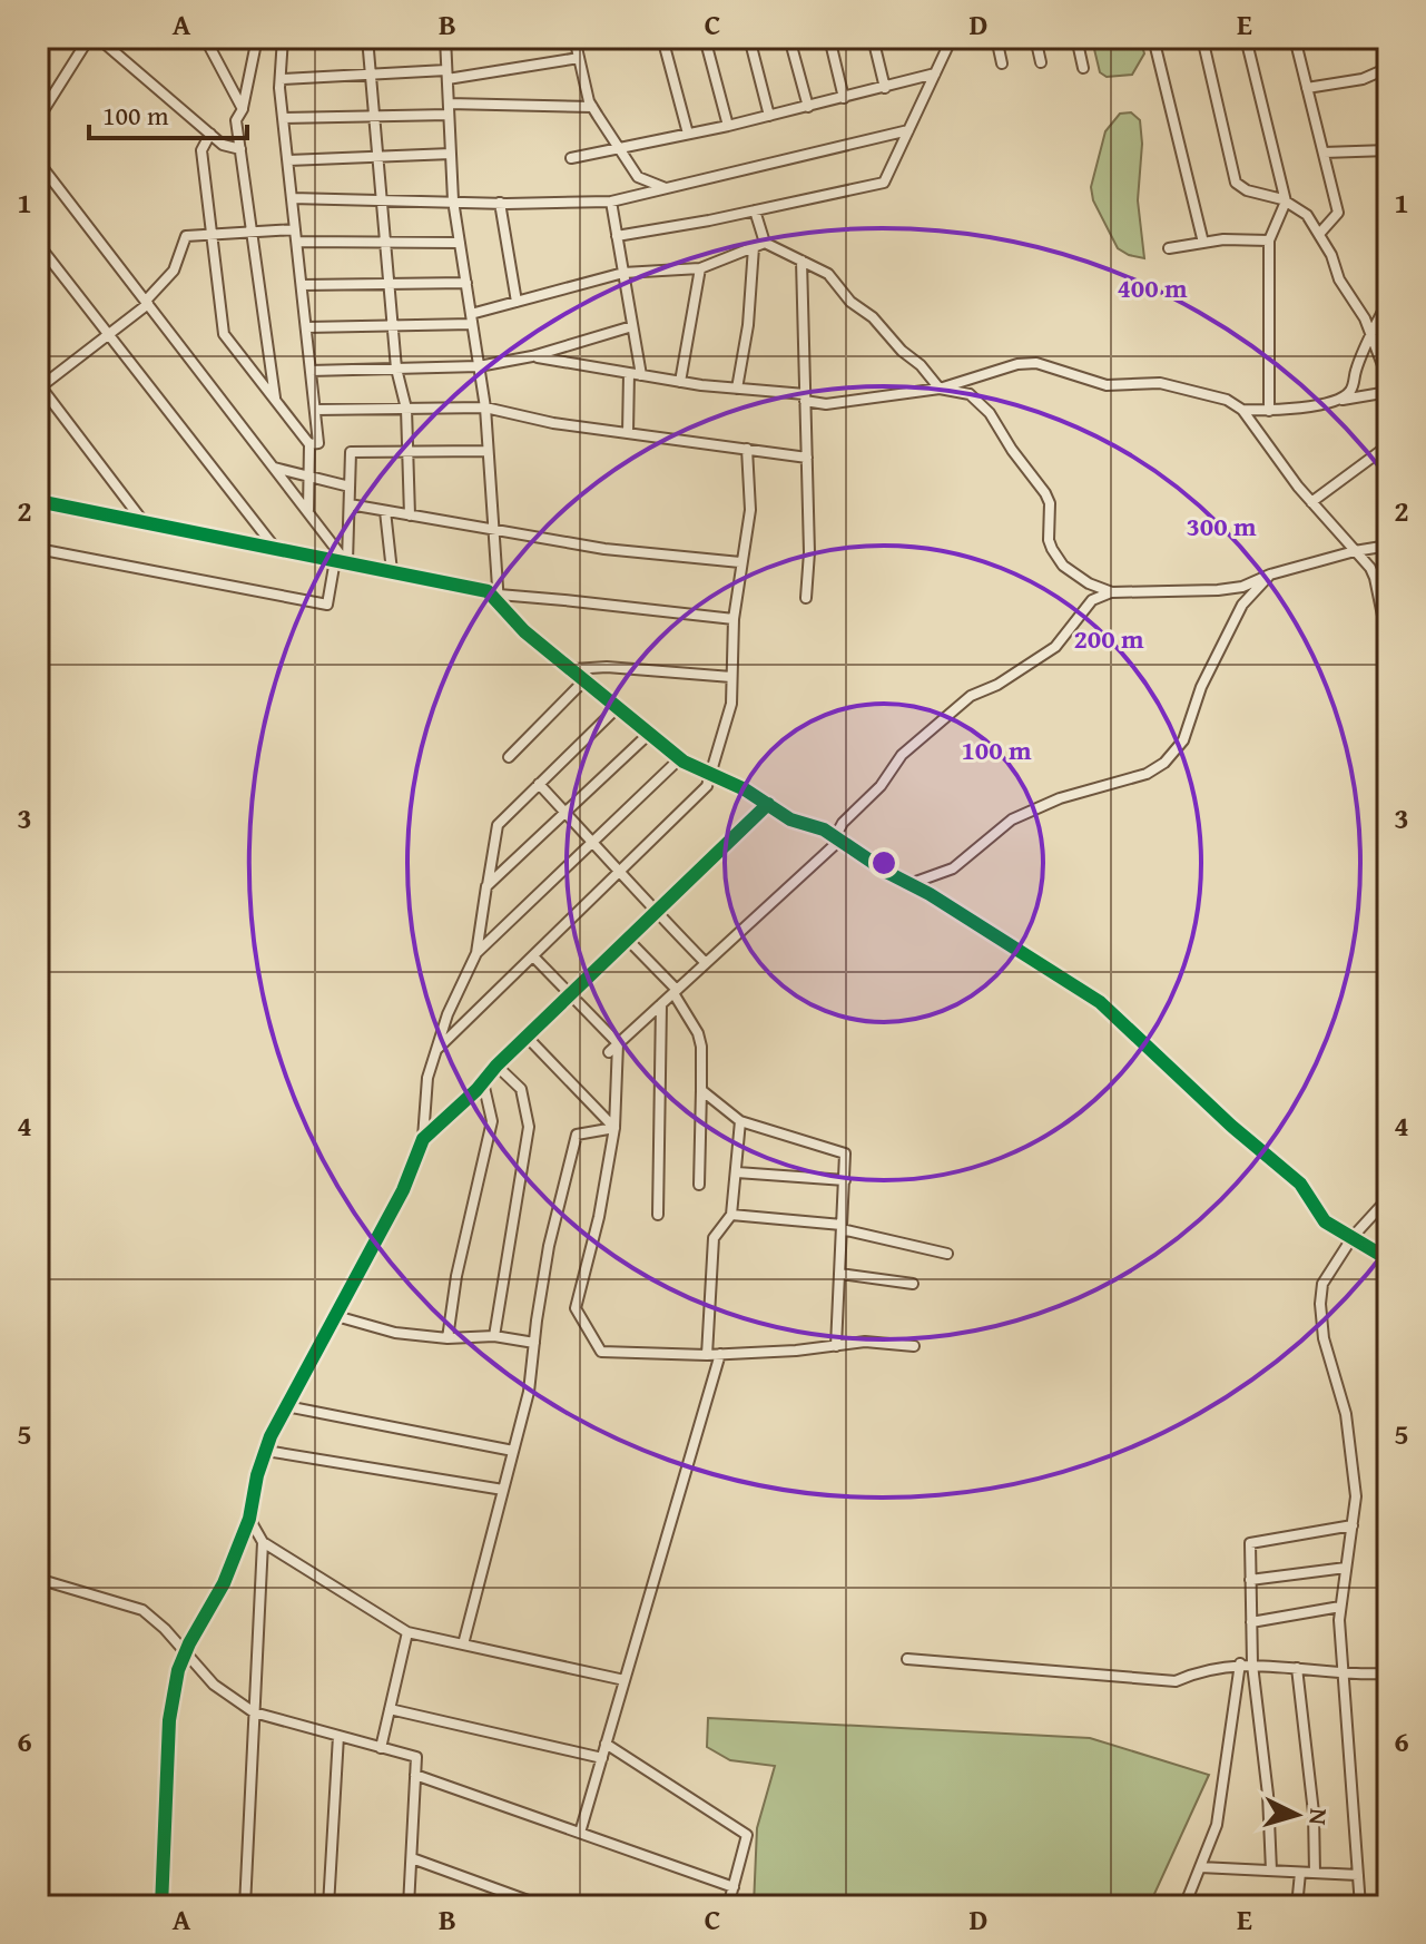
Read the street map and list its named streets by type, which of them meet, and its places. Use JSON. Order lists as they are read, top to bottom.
{
  "scale_bar": "100 m",
  "north": "right",
  "grid": {
    "columns": [
      "A",
      "B",
      "C",
      "D",
      "E"
    ],
    "rows": [
      "1",
      "2",
      "3",
      "4",
      "5",
      "6"
    ]
  },
  "rings": [
    "400 m",
    "300 m",
    "200 m",
    "100 m"
  ]
}
